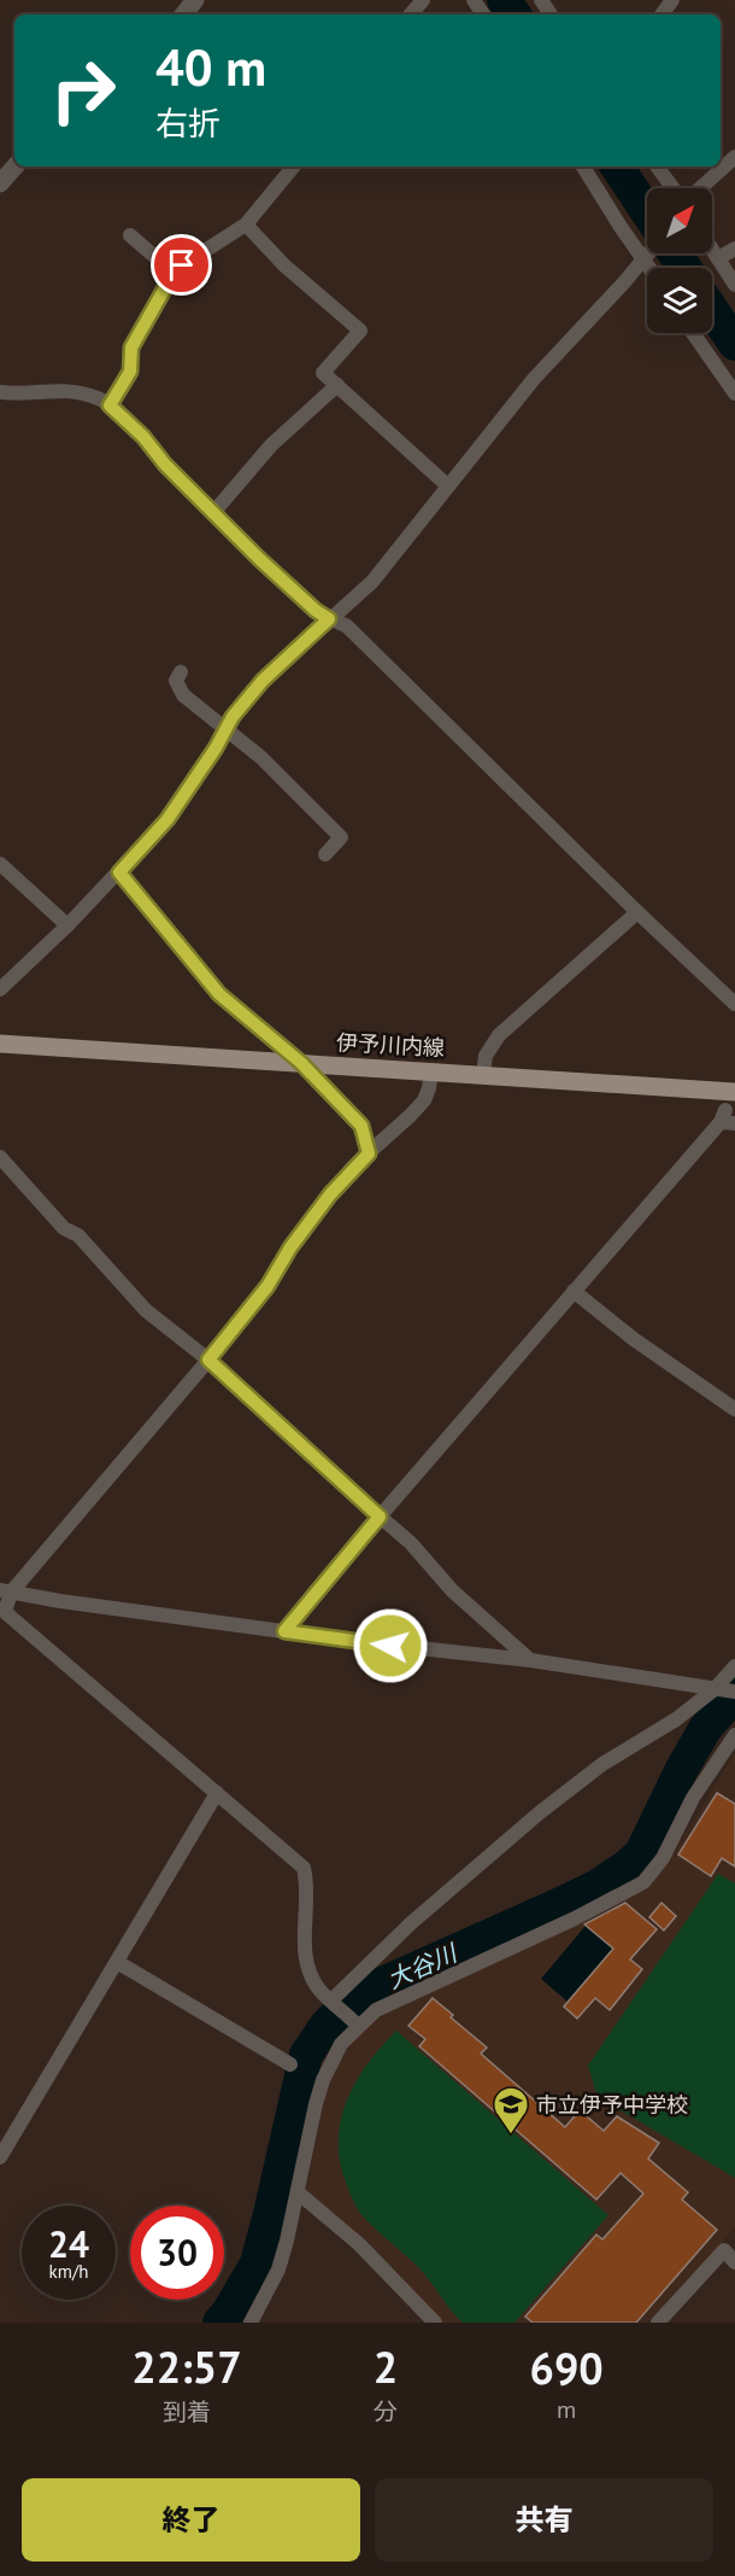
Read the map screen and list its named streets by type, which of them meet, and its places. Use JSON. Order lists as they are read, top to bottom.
{
  "streets": {
    "main road": ["伊予川内線"]
  },
  "water": ["大谷川"],
  "places": {
    "school or university": ["市立伊予中学校"]
  },
  "north": "top right",
  "page": {
    "turn": ["40 m", "右折"],
    "speed": "24 km/h",
    "limit": "30",
    "eta": [
      "22:57",
      "到着",
      "2",
      "分",
      "690",
      "m"
    ],
    "buttons": ["終了", "共有"]
  }
}
